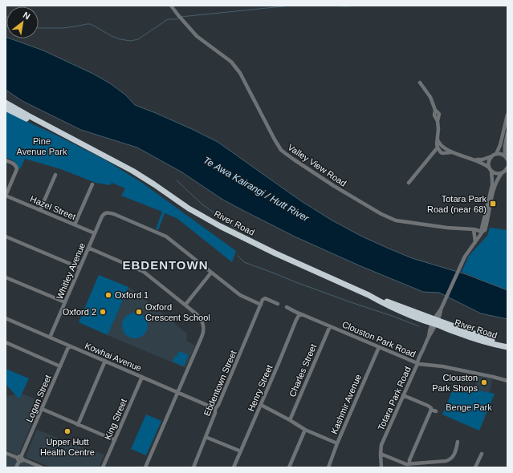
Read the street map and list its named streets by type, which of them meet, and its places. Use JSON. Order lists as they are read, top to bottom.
{
  "streets": {
    "highway": ["River Road"],
    "street": [
      "Valley View Road",
      "Hazel Street",
      "Whitley Avenue",
      "Clouston Park Road",
      "Kowhai Avenue",
      "Charles Street",
      "Ebdentown Street",
      "Henry Street",
      "Logan Street",
      "Totara Park Road",
      "Kashmir Avenue",
      "King Street"
    ]
  },
  "crossings": [
    ["Valley View Road", "Totara Park Road"],
    ["Hazel Street", "Whitley Avenue"],
    ["River Road", "Totara Park Road"],
    ["Whitley Avenue", "Kowhai Avenue"],
    ["Clouston Park Road", "Charles Street"],
    ["Clouston Park Road", "Henry Street"],
    ["Clouston Park Road", "Totara Park Road"],
    ["Clouston Park Road", "Kashmir Avenue"],
    ["Kowhai Avenue", "Ebdentown Street"],
    ["Kowhai Avenue", "Logan Street"],
    ["Kowhai Avenue", "King Street"]
  ],
  "districts": ["EBDENTOWN"],
  "water": ["Te Awa Kairangi / Hutt River"],
  "parks": ["Pine Avenue Park", "Benge Park"],
  "places": {
    "transit": ["Totara Park Road (near 68)"],
    "other": [
      "Oxford 1",
      "Oxford 2",
      "Oxford Crescent School",
      "Clouston Park Shops",
      "Upper Hutt Health Centre"
    ]
  },
  "north": "top right"
}
